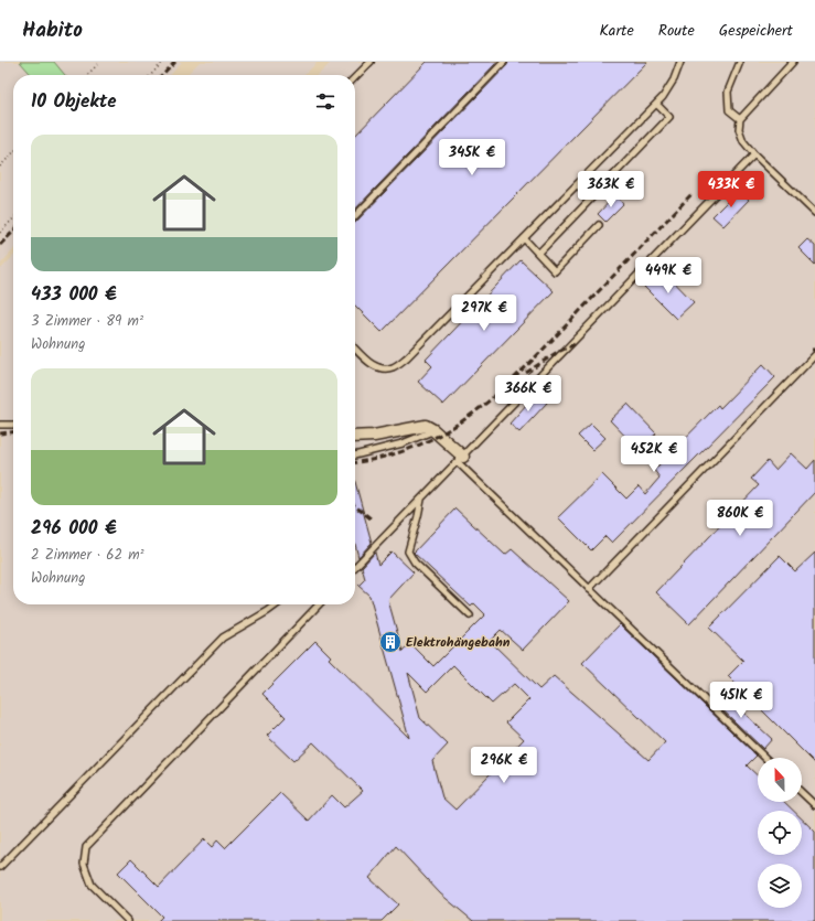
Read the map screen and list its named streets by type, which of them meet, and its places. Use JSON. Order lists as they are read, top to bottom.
{
  "places": {
    "building": ["Elektrohängebahn"]
  },
  "north": "top",
  "page": {
    "header": "Habito",
    "nav": ["Karte", "Route", "Gespeichert"],
    "heading": "10 Objekte",
    "list": [
      {
        "name": "433 000 €",
        "note": "3 Zimmer · 89 m² · Wohnung"
      },
      {
        "name": "296 000 €",
        "note": "2 Zimmer · 62 m² · Wohnung"
      }
    ],
    "price": [
      "345K €",
      "363K €",
      "433K €",
      "449K €",
      "297K €",
      "366K €",
      "452K €",
      "860K €",
      "451K €",
      "296K €"
    ]
  }
}
